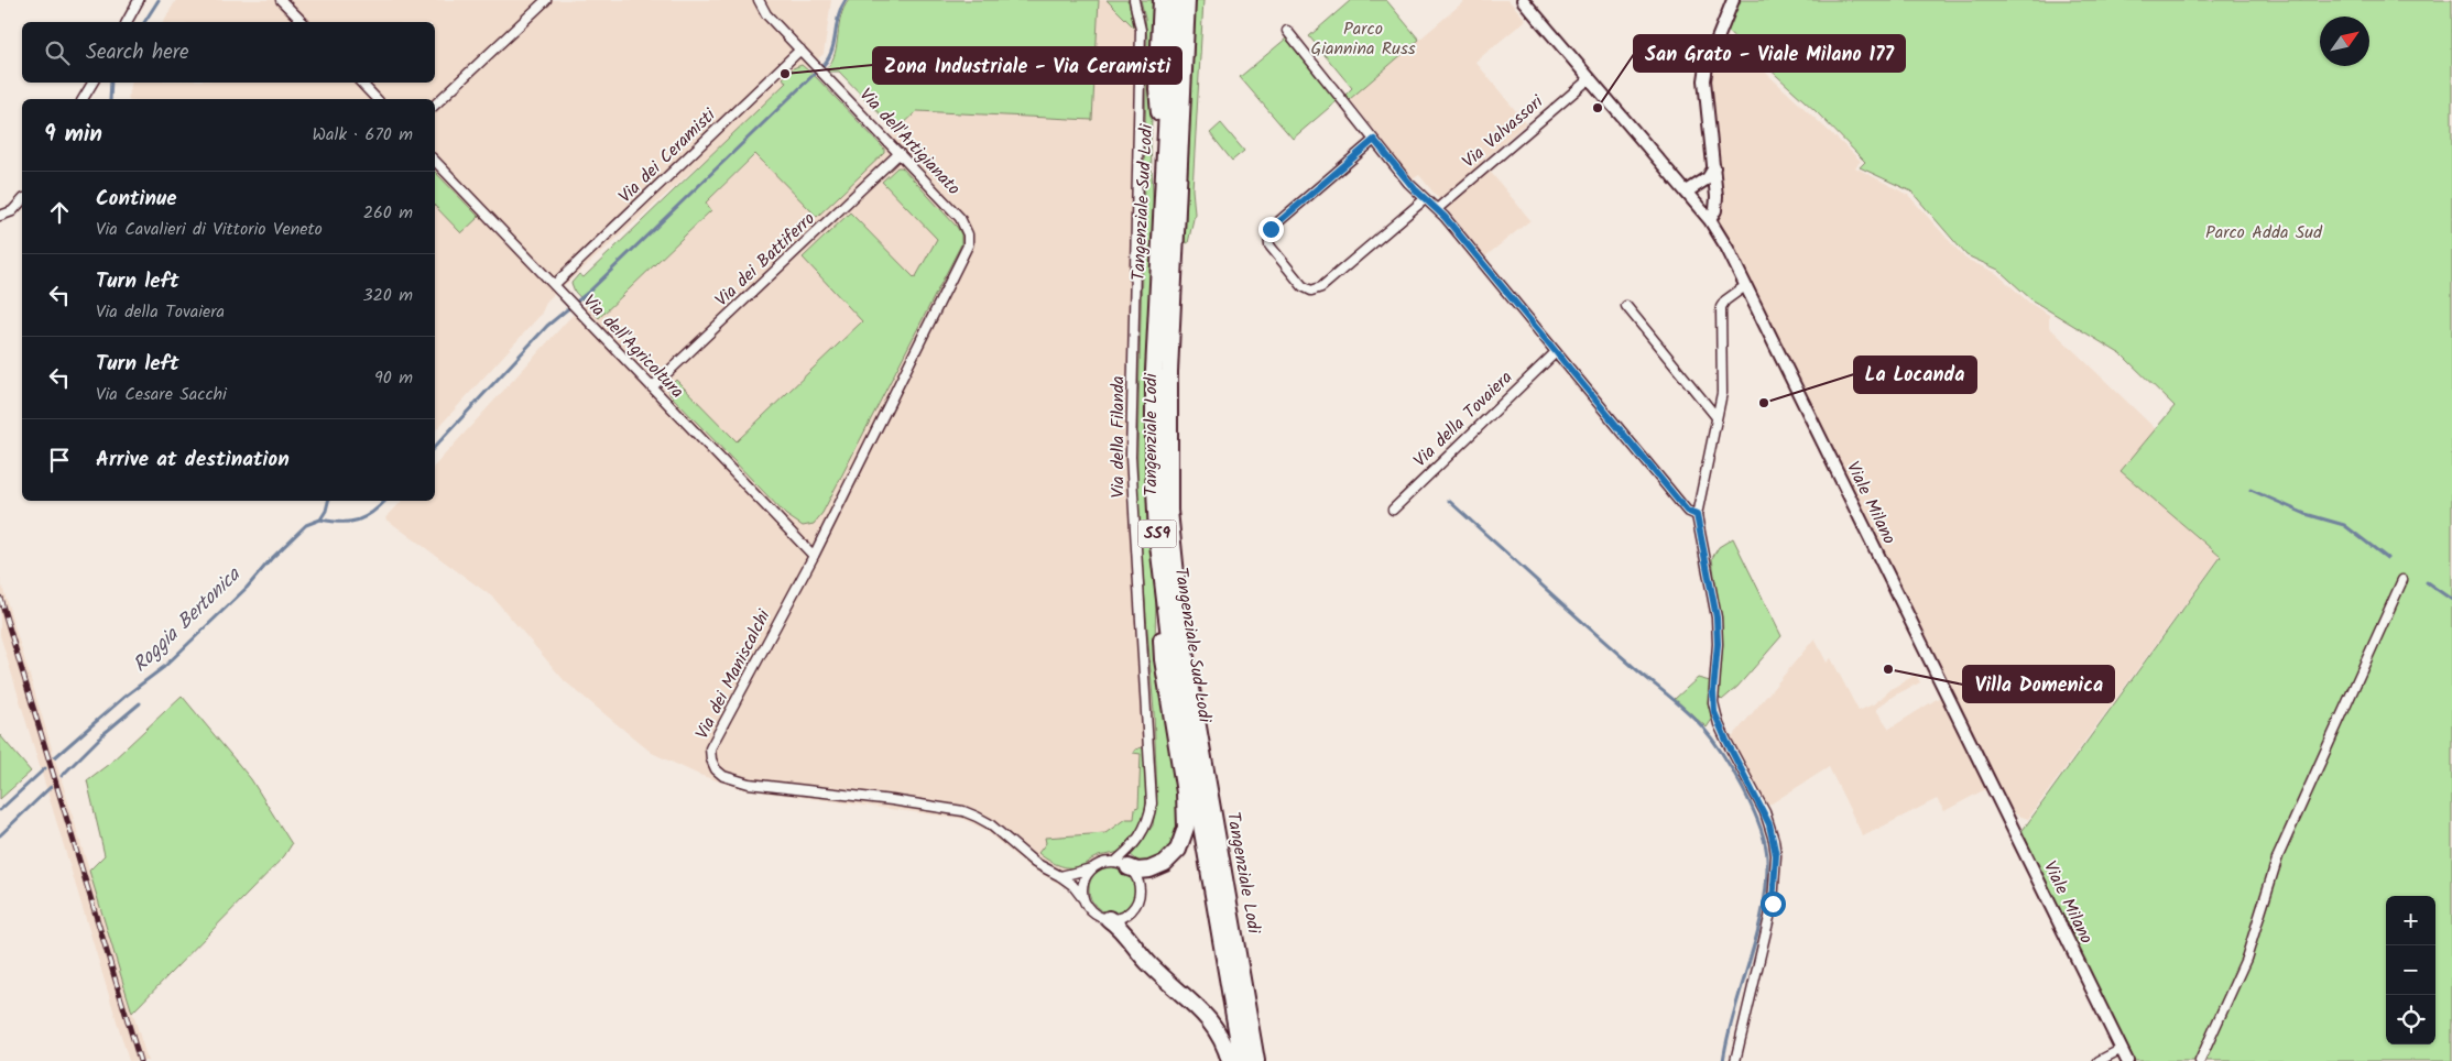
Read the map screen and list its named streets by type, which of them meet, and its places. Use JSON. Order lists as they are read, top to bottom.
{
  "streets": {
    "highway": ["Tangenziale Sud Lodi", "Tangenziale Lodi", "SS9"],
    "street": [
      "Via Valvassori",
      "Via dell'Artigianato",
      "Via dei Ceramisti",
      "Via dei Battiferro",
      "Via dell'Agricoltura",
      "Via della Tovaiera",
      "Via della Filanda",
      "Viale Milano",
      "Via dei Maniscalchi"
    ]
  },
  "crossings": [
    ["Via Valvassori", "Viale Milano"],
    ["Via dell'Artigianato", "Via dei Ceramisti"],
    ["Via dell'Artigianato", "Via dei Battiferro"],
    ["Via dell'Artigianato", "Via dei Maniscalchi"],
    ["Via dei Ceramisti", "Via dell'Agricoltura"],
    ["Via dei Battiferro", "Via dell'Agricoltura"],
    ["Via dell'Agricoltura", "Via dei Maniscalchi"]
  ],
  "water": ["Roggia Bertonica"],
  "parks": ["Parco Giannina Russ", "Parco Adda Sud"],
  "places": [
    "Zona Industriale - Via Ceramisti",
    "San Grato - Viale Milano 177",
    "La Locanda",
    "Villa Domenica"
  ],
  "north": "top right",
  "page": {
    "search": "Search here",
    "heading": ["9 min", "Walk · 670 m"],
    "list": [
      ["Continue", "Via Cavalieri di Vittorio Veneto", "260 m"],
      ["Turn left", "Via della Tovaiera", "320 m"],
      ["Turn left", "Via Cesare Sacchi", "90 m"],
      "Arrive at destination"
    ],
    "map_buttons": ["+", "−"]
  }
}
